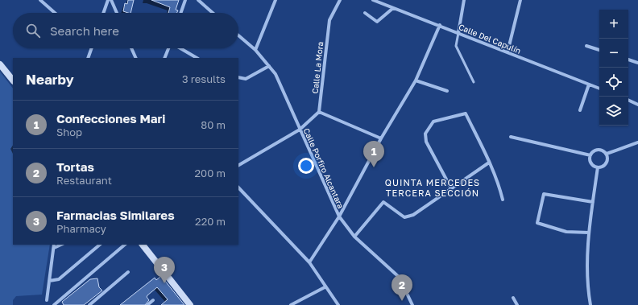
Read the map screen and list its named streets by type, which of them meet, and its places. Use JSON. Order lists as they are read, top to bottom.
{
  "streets": {
    "street": ["Calle Del Capulín", "Calle La Mora", "Calle Porfiro Alcantara"]
  },
  "districts": ["QUINTA MERCEDES TERCERA SECCIÓN"],
  "page": {
    "map_buttons": ["+", "−"],
    "search": "Search here",
    "heading": ["Nearby", "3 results"],
    "list": [
      {
        "mark": "1",
        "name": "Confecciones Mari",
        "note": "Shop",
        "value": "80 m"
      },
      {
        "mark": "2",
        "name": "Tortas",
        "note": "Restaurant",
        "value": "200 m"
      },
      {
        "mark": "3",
        "name": "Farmacias Similares",
        "note": "Pharmacy",
        "value": "220 m"
      }
    ],
    "pins": ["1", "3", "2"]
  }
}
